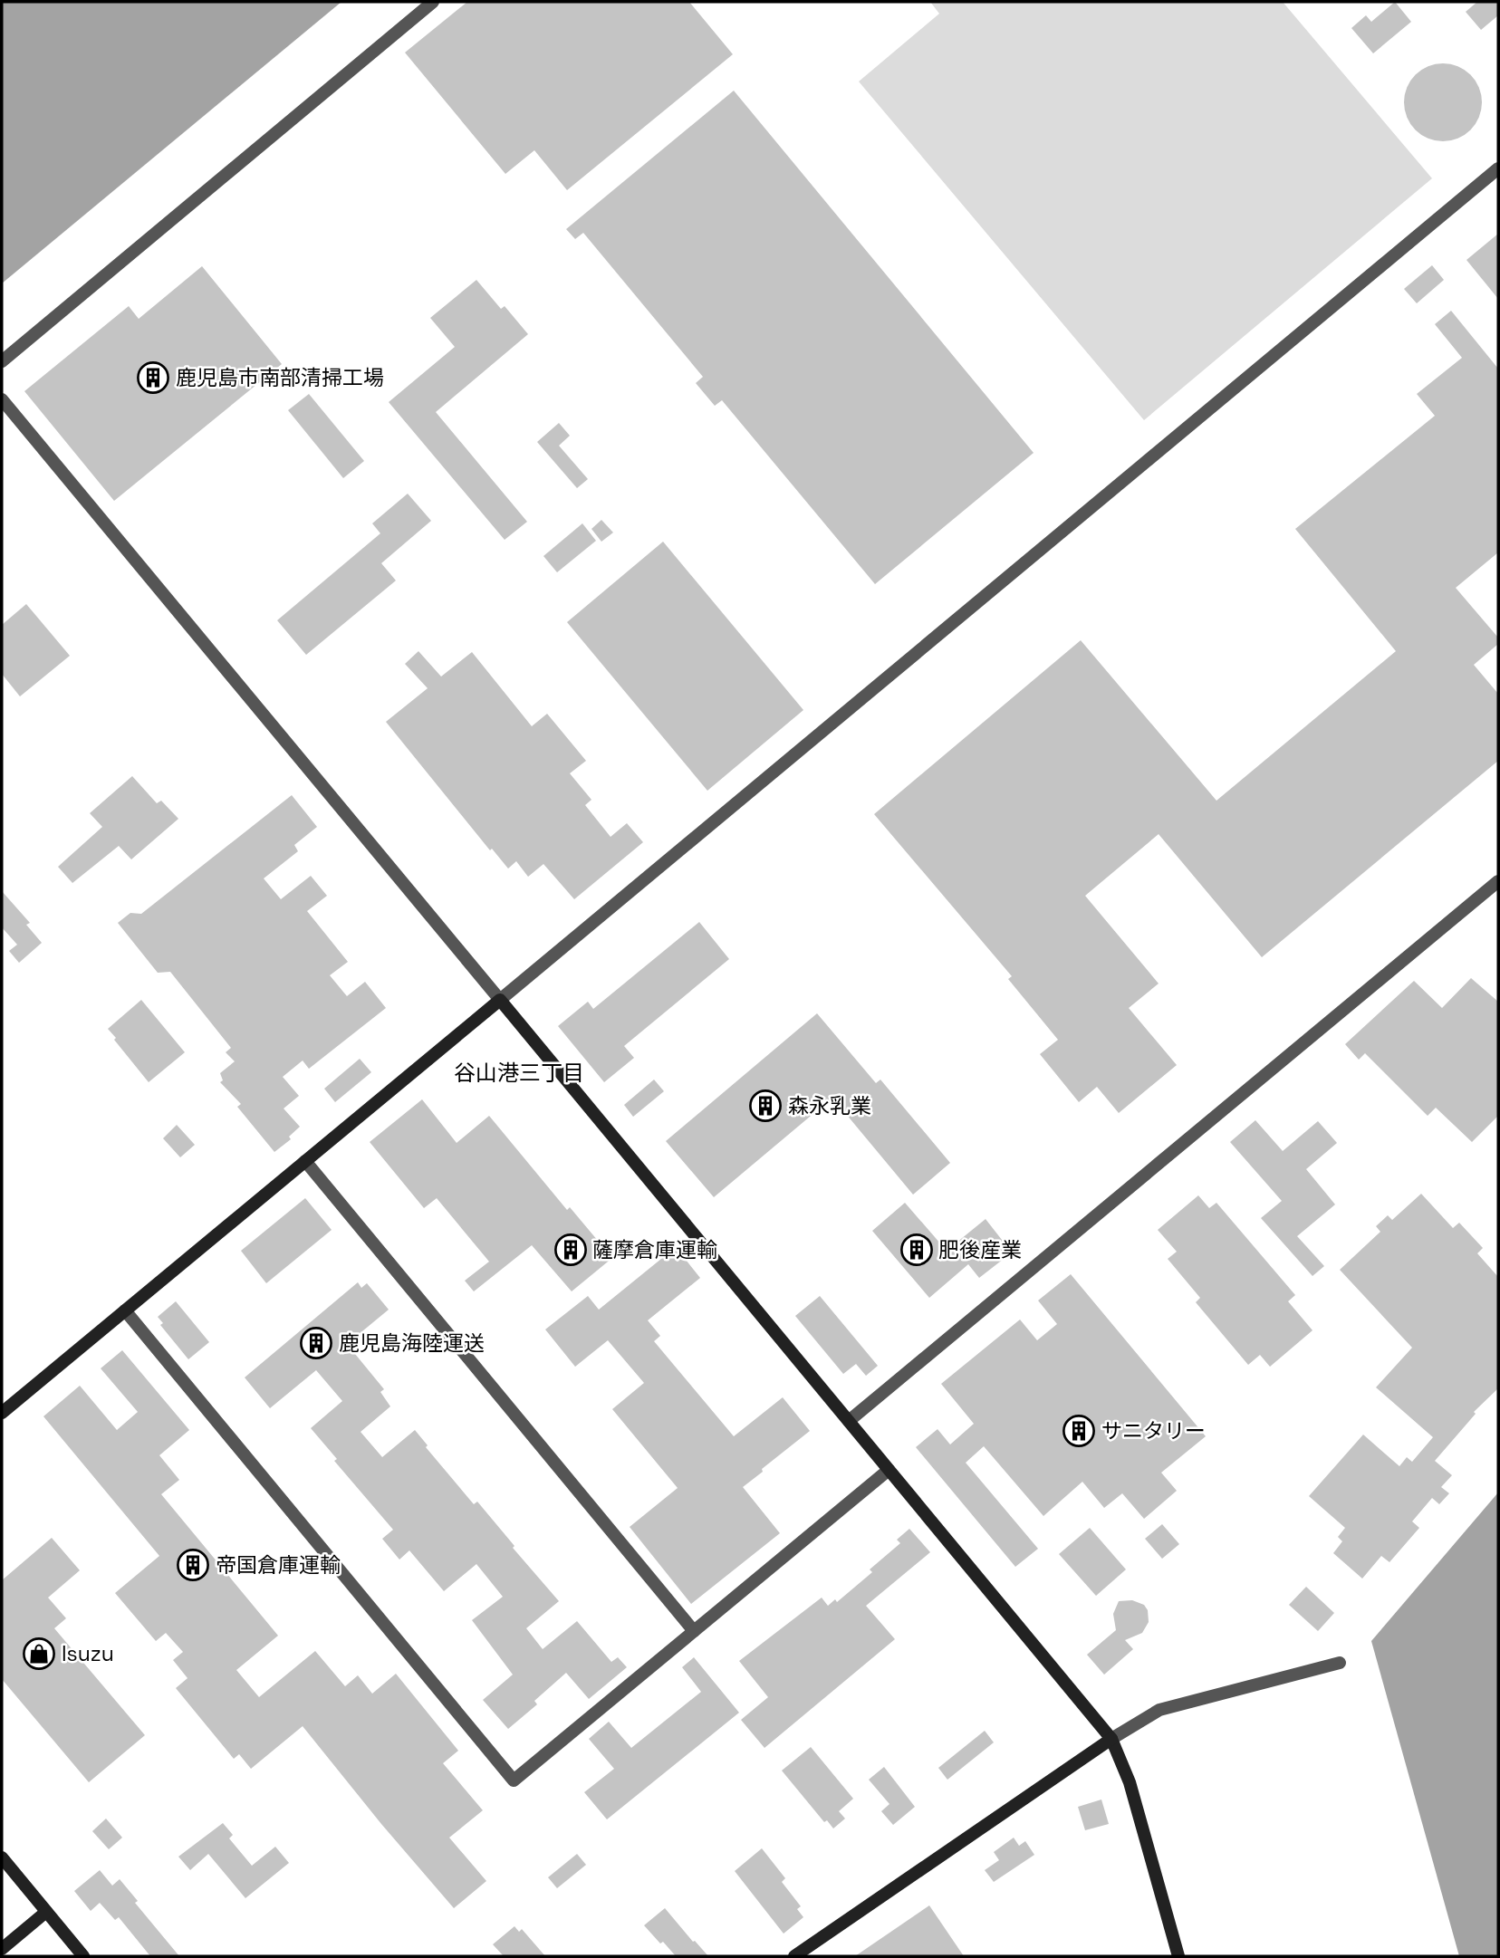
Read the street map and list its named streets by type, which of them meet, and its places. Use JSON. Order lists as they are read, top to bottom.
{
  "districts": ["谷山港三丁目"],
  "places": {
    "building": [
      "鹿児島市南部清掃工場",
      "森永乳業",
      "薩摩倉庫運輸",
      "肥後産業",
      "鹿児島海陸運送",
      "サニタリー",
      "帝国倉庫運輸"
    ],
    "shop": ["Isuzu"]
  }
}
